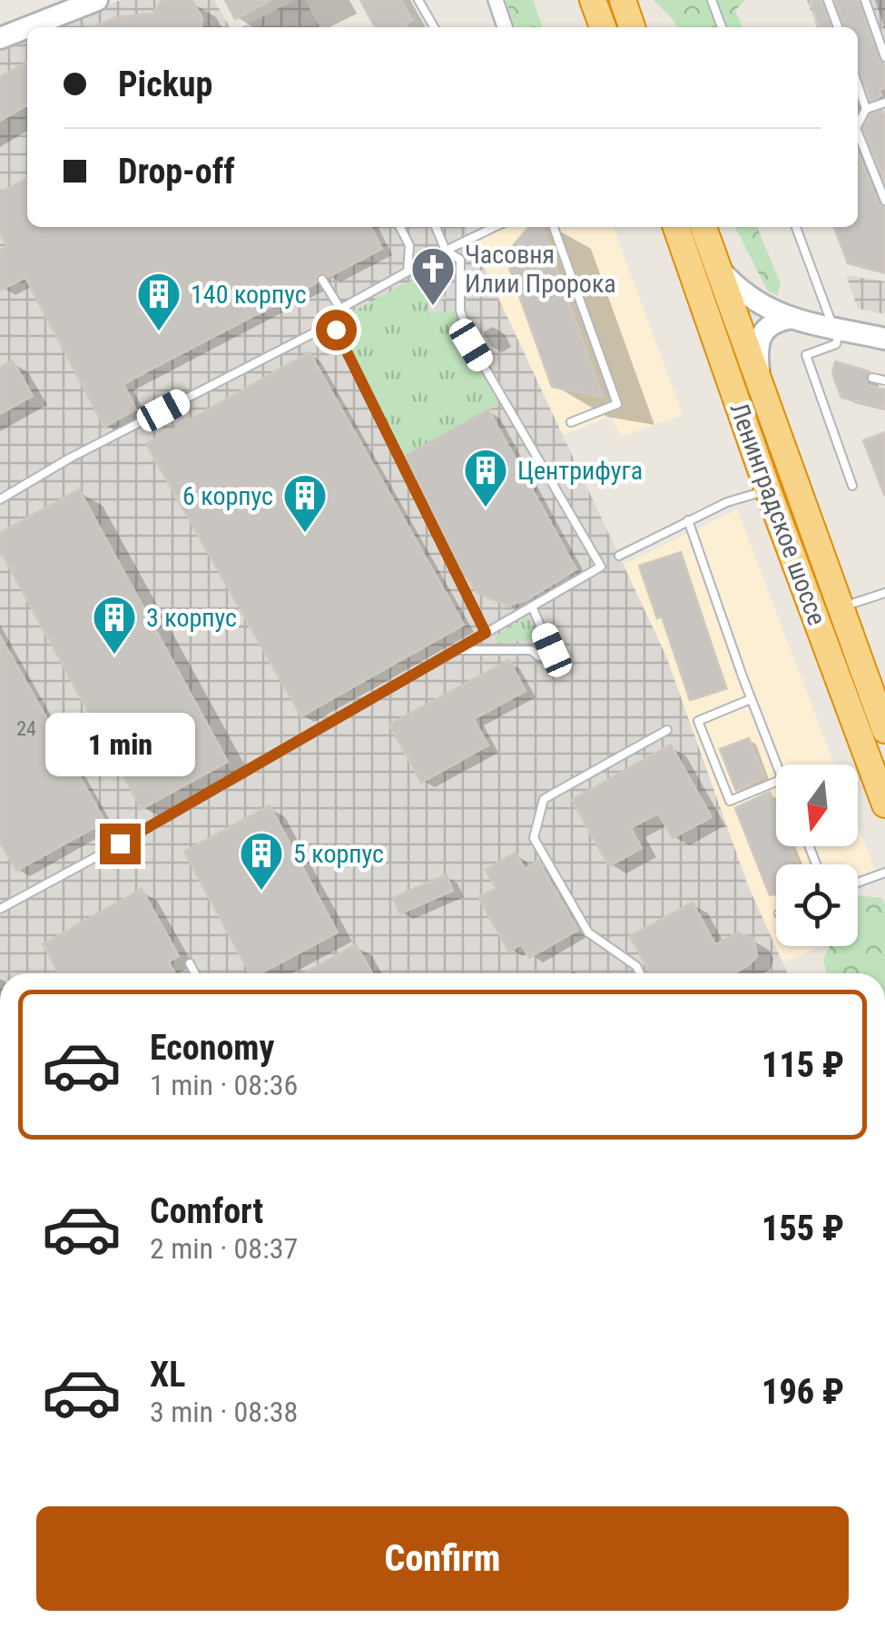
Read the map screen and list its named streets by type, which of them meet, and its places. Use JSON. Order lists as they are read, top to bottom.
{
  "streets": {
    "highway": ["Ленинградское шоссе"]
  },
  "places": {
    "church": ["Часовня Илии Пророка"],
    "building": [
      "140 корпус",
      "Центрифуга",
      "6 корпус",
      "3 корпус",
      "5 корпус"
    ]
  },
  "house_numbers": ["24"],
  "north": "bottom",
  "page": {
    "banner": ["Pickup", "Drop-off"],
    "bubble": "1 min",
    "list": [
      {
        "name": "Economy",
        "note": "1 min · 08:36",
        "value": "115 ₽"
      },
      {
        "name": "Comfort",
        "note": "2 min · 08:37",
        "value": "155 ₽"
      },
      {
        "name": "XL",
        "note": "3 min · 08:38",
        "value": "196 ₽"
      }
    ],
    "buttons": "Confirm"
  }
}
